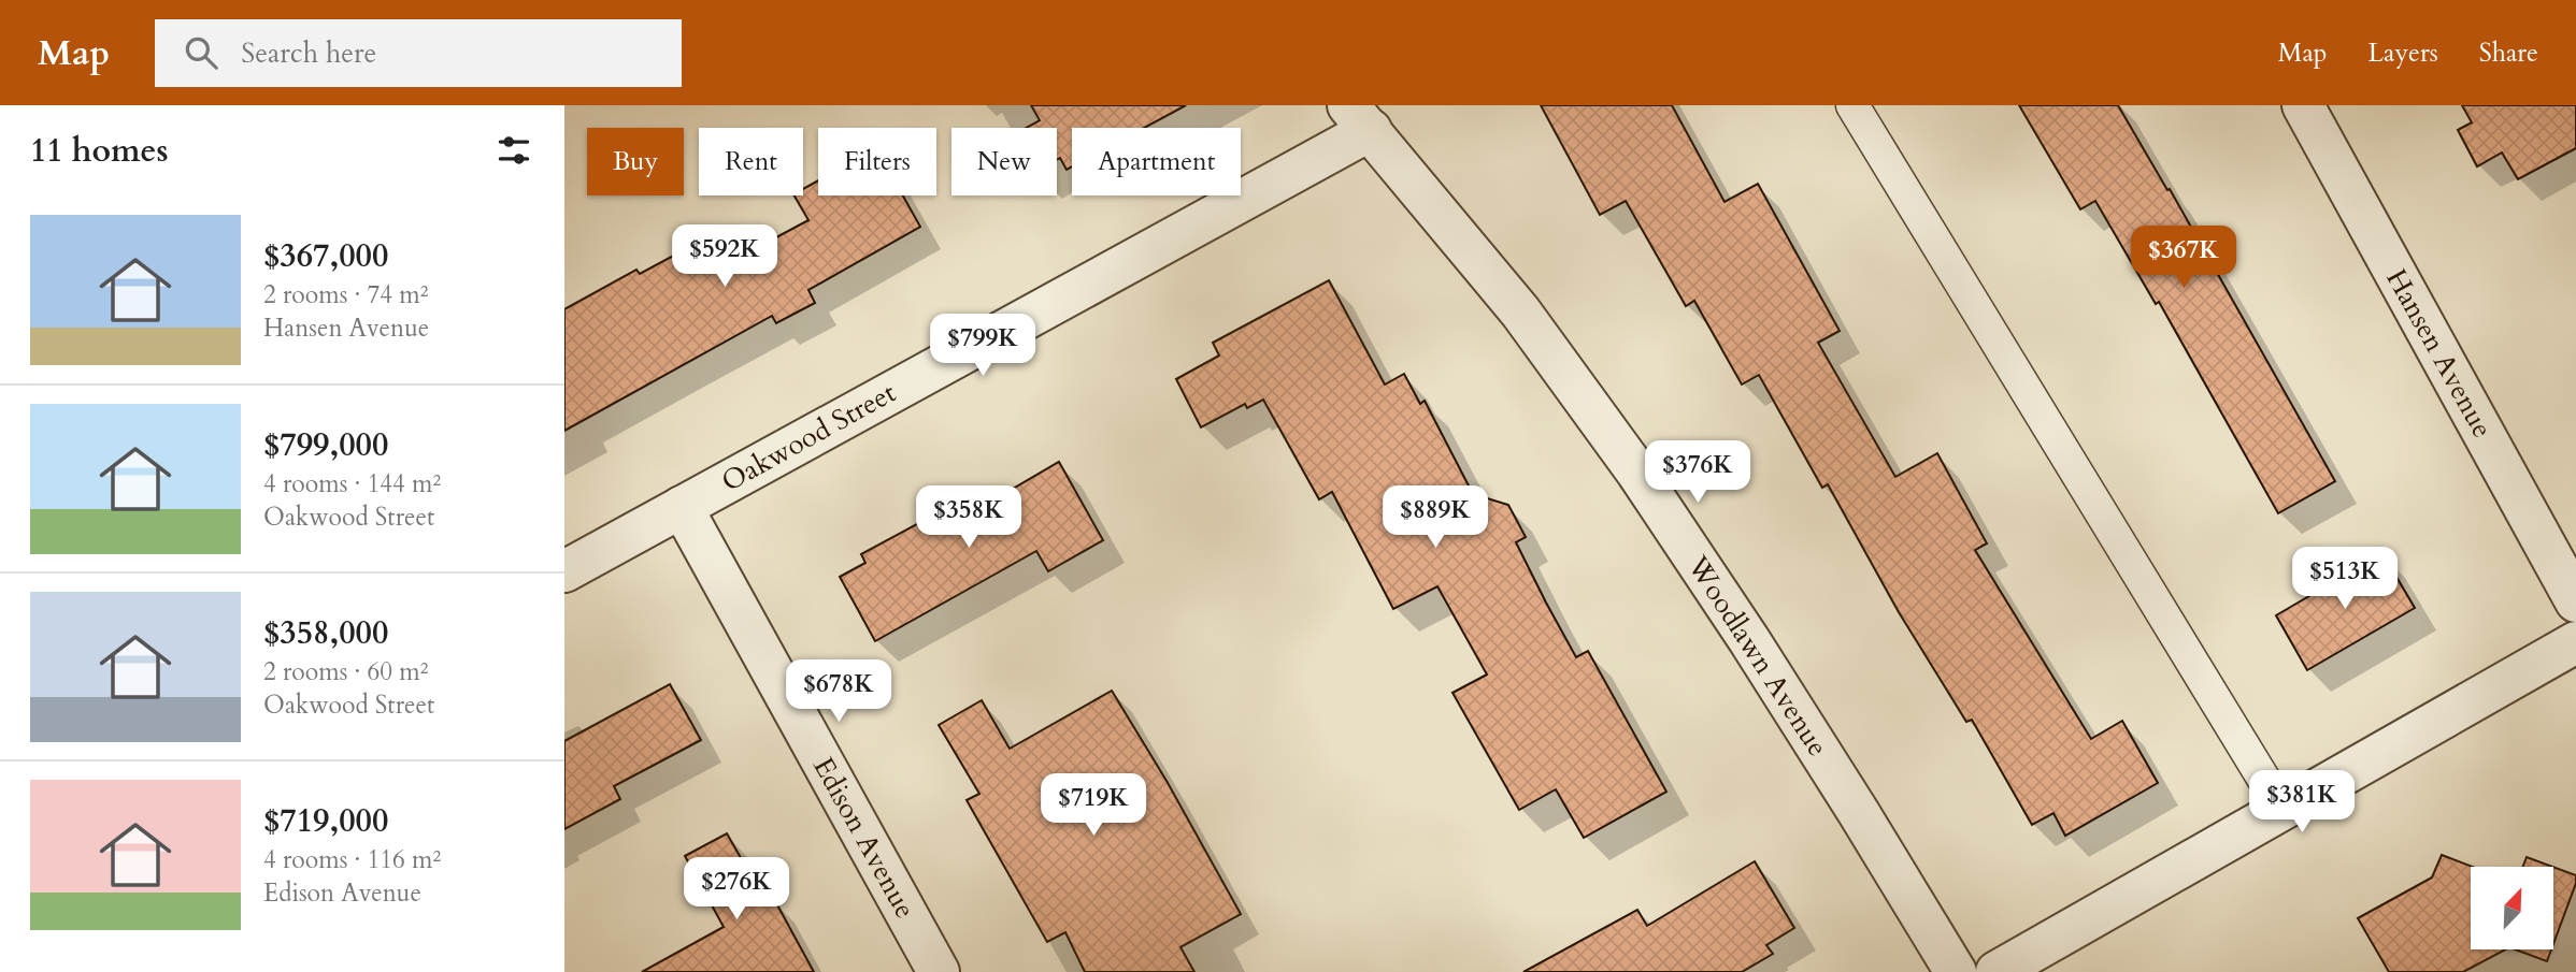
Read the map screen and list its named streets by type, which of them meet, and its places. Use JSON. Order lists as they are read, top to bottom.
{
  "streets": {
    "street": [
      "Hansen Avenue",
      "Oakwood Street",
      "Woodlawn Avenue",
      "Edison Avenue"
    ]
  },
  "crossings": [
    ["Oakwood Street", "Woodlawn Avenue"],
    ["Oakwood Street", "Edison Avenue"]
  ],
  "north": "top right",
  "page": {
    "header": "Map",
    "search": "Search here",
    "nav": ["Map", "Layers", "Share"],
    "heading": "11 homes",
    "chip": [
      "Buy",
      "Rent",
      "Filters",
      "New",
      "Apartment"
    ],
    "list": [
      {
        "name": "$367,000",
        "note": "2 rooms · 74 m² · Hansen Avenue"
      },
      {
        "name": "$799,000",
        "note": "4 rooms · 144 m² · Oakwood Street"
      },
      {
        "name": "$358,000",
        "note": "2 rooms · 60 m² · Oakwood Street"
      },
      {
        "name": "$719,000",
        "note": "4 rooms · 116 m² · Edison Avenue"
      }
    ],
    "price": [
      "$592K",
      "$367K",
      "$799K",
      "$376K",
      "$358K",
      "$889K",
      "$513K",
      "$678K",
      "$381K",
      "$719K",
      "$276K"
    ]
  }
}
